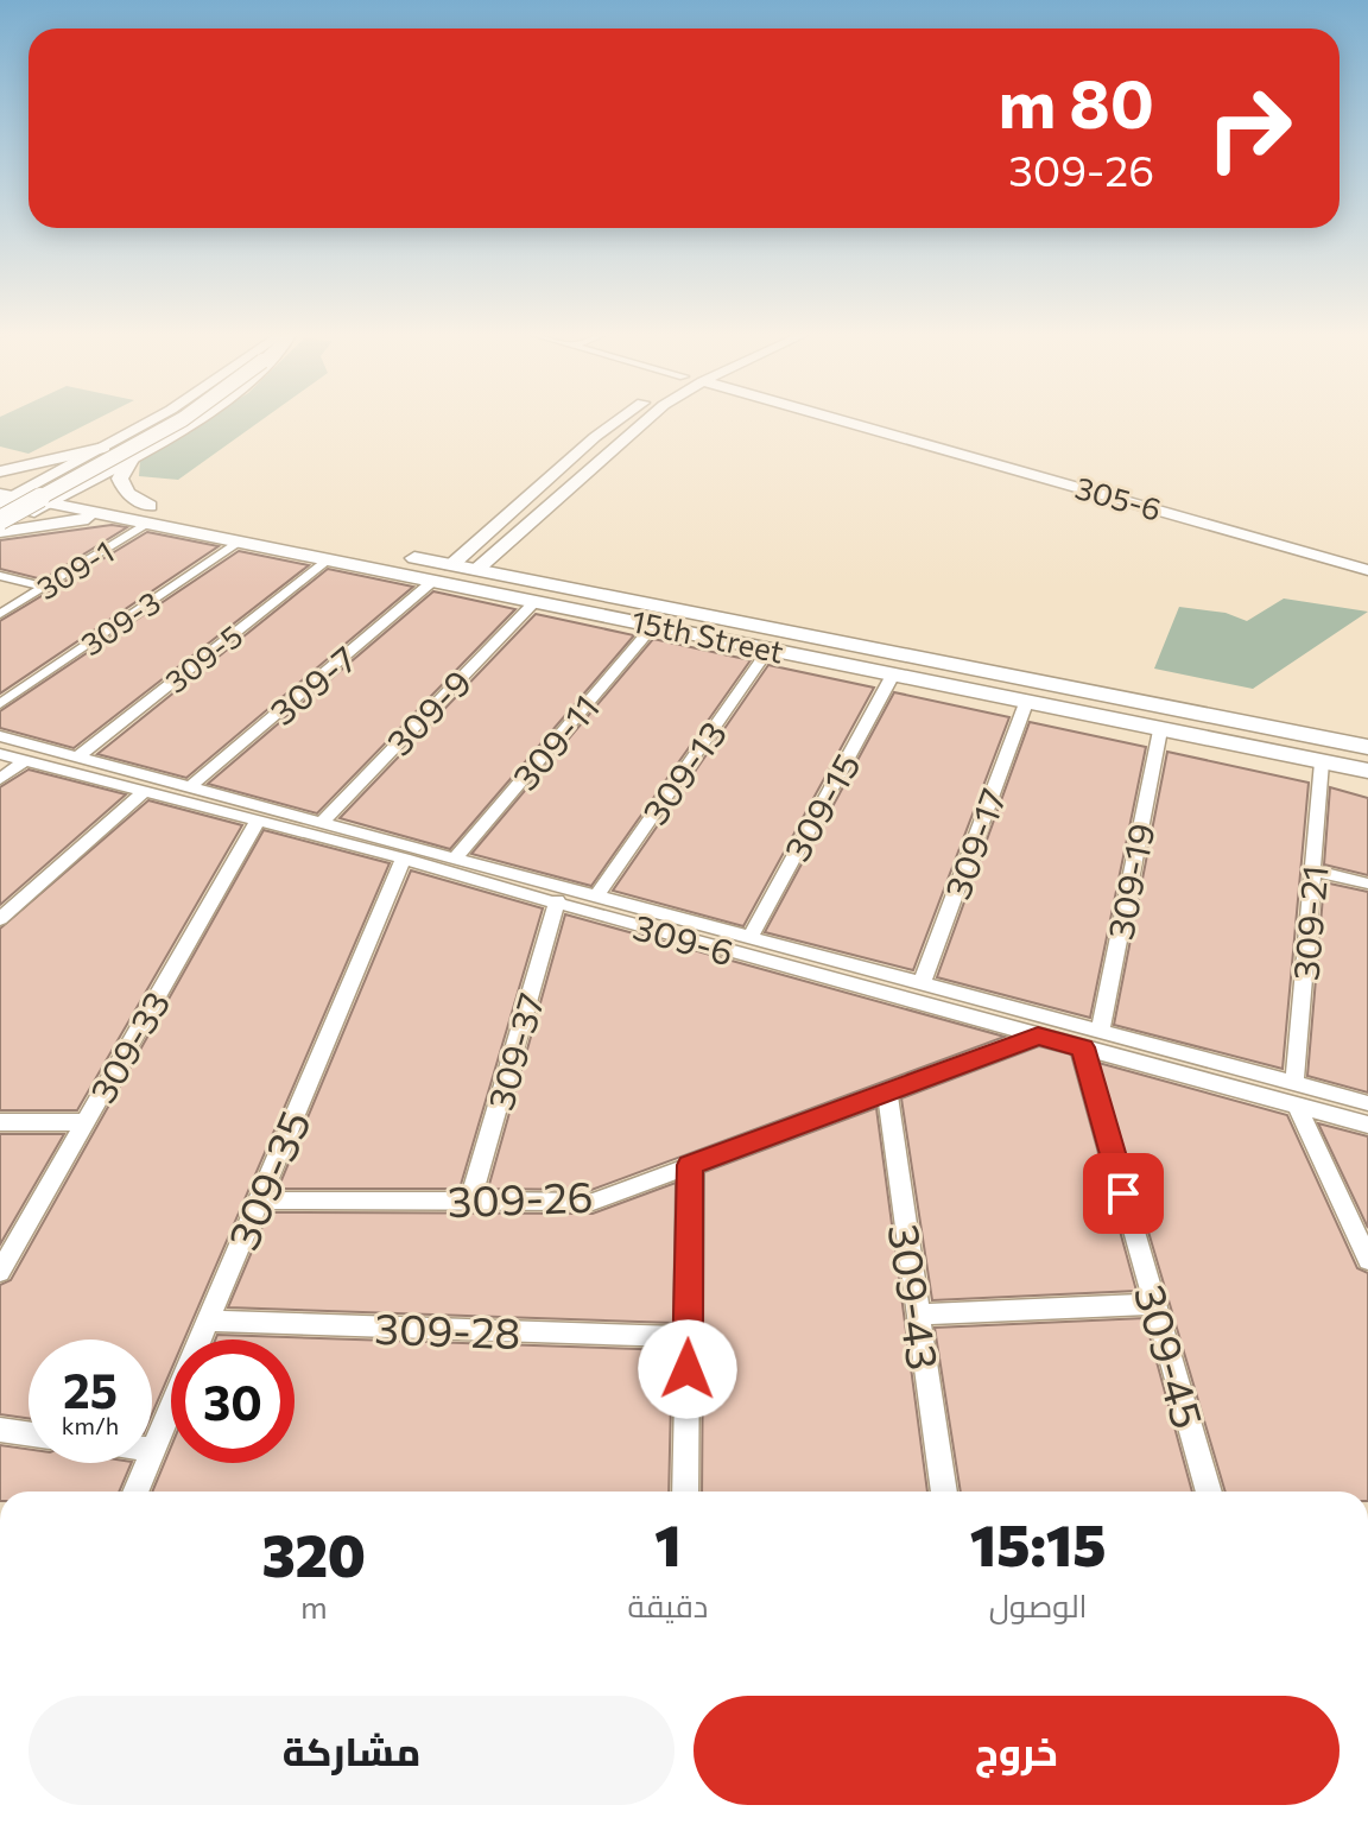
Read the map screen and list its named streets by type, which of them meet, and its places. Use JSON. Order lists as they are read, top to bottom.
{
  "streets": {
    "main road": ["15th Street"],
    "street": [
      "305-6",
      "309-1",
      "309-3",
      "309-5",
      "309-7",
      "309-9",
      "309-11",
      "309-13",
      "309-15",
      "309-17",
      "309-19",
      "309-21",
      "309-6",
      "309-33",
      "309-37",
      "309-35",
      "309-26",
      "309-43",
      "309-28",
      "309-45"
    ]
  },
  "crossings": [
    ["309-1", "15th Street"],
    ["309-3", "15th Street"],
    ["15th Street", "309-5"],
    ["15th Street", "309-7"],
    ["15th Street", "309-9"],
    ["15th Street", "309-11"],
    ["15th Street", "309-13"],
    ["15th Street", "309-15"],
    ["15th Street", "309-17"],
    ["15th Street", "309-19"],
    ["15th Street", "309-21"],
    ["309-5", "309-6"],
    ["309-7", "309-6"],
    ["309-9", "309-6"],
    ["309-11", "309-6"],
    ["309-13", "309-6"],
    ["309-15", "309-6"],
    ["309-17", "309-6"],
    ["309-19", "309-6"],
    ["309-21", "309-6"],
    ["309-6", "309-33"],
    ["309-6", "309-37"],
    ["309-6", "309-35"],
    ["309-6", "309-26"],
    ["309-6", "309-45"],
    ["309-37", "309-26"],
    ["309-35", "309-26"],
    ["309-35", "309-28"],
    ["309-26", "309-43"]
  ],
  "page": {
    "turn": ["80 m", "309-26"],
    "speed": "25 km/h",
    "limit": "30",
    "eta": [
      "15:15",
      "الوصول",
      "1",
      "دقيقة",
      "320",
      "m"
    ],
    "buttons": ["خروج", "مشاركة"]
  }
}
